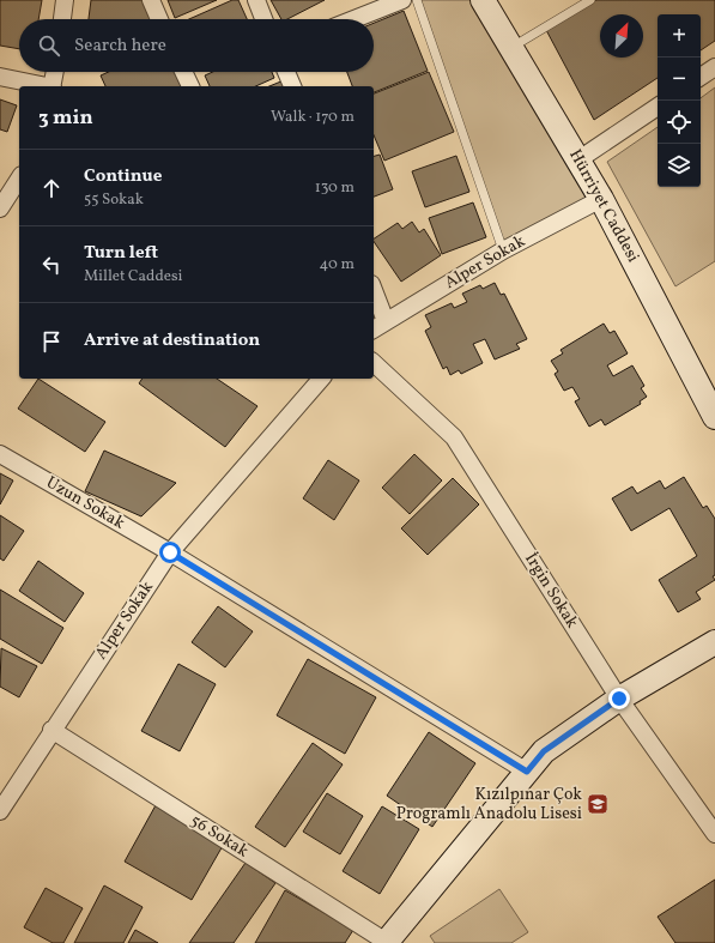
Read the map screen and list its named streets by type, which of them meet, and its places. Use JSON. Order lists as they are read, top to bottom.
{
  "streets": {
    "street": [
      "Hürriyet Caddesi",
      "Alper Sokak",
      "Uzun Sokak",
      "İrgin Sokak",
      "56 Sokak"
    ]
  },
  "crossings": [
    ["Hürriyet Caddesi", "Alper Sokak"],
    ["Alper Sokak", "Uzun Sokak"],
    ["Alper Sokak", "56 Sokak"]
  ],
  "places": {
    "school or university": ["Kızılpınar Çok Programlı Anadolu Lisesi"]
  },
  "north": "top right",
  "page": {
    "map_buttons": ["+", "−"],
    "search": "Search here",
    "heading": ["3 min", "Walk · 170 m"],
    "list": [
      ["Continue", "55 Sokak", "130 m"],
      ["Turn left", "Millet Caddesi", "40 m"],
      "Arrive at destination"
    ]
  }
}
